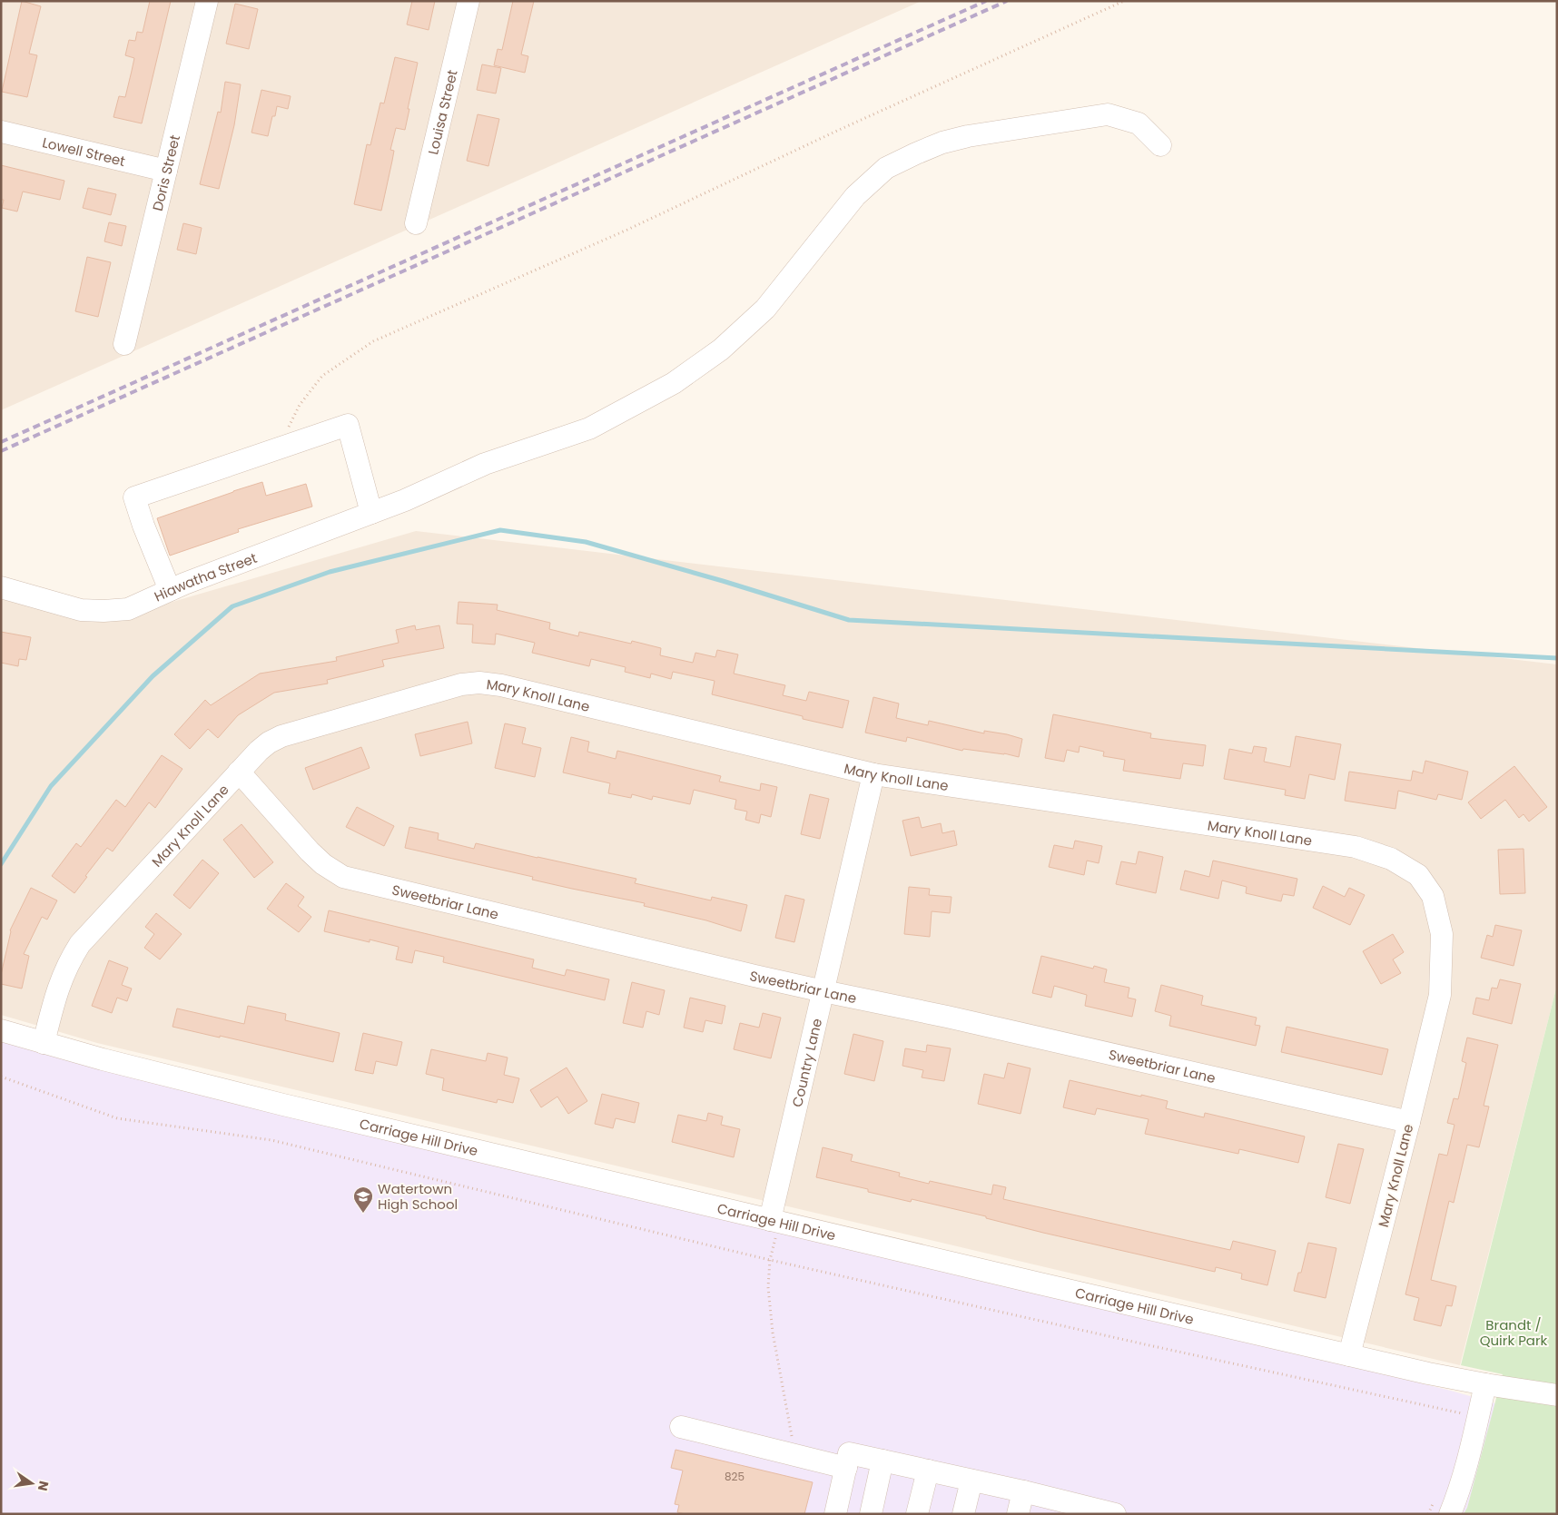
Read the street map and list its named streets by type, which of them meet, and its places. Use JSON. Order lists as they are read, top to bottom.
{
  "streets": {
    "street": [
      "Louisa Street",
      "Lowell Street",
      "Doris Street",
      "Hiawatha Street",
      "Mary Knoll Lane",
      "Sweetbriar Lane",
      "Country Lane",
      "Carriage Hill Drive"
    ]
  },
  "crossings": [
    ["Lowell Street", "Doris Street"],
    ["Mary Knoll Lane", "Sweetbriar Lane"],
    ["Mary Knoll Lane", "Country Lane"],
    ["Mary Knoll Lane", "Carriage Hill Drive"],
    ["Sweetbriar Lane", "Country Lane"],
    ["Country Lane", "Carriage Hill Drive"]
  ],
  "parks": ["Brandt / Quirk Park"],
  "places": {
    "school or university": ["Watertown High School"]
  },
  "house_numbers": ["825"],
  "north": "right"
}
